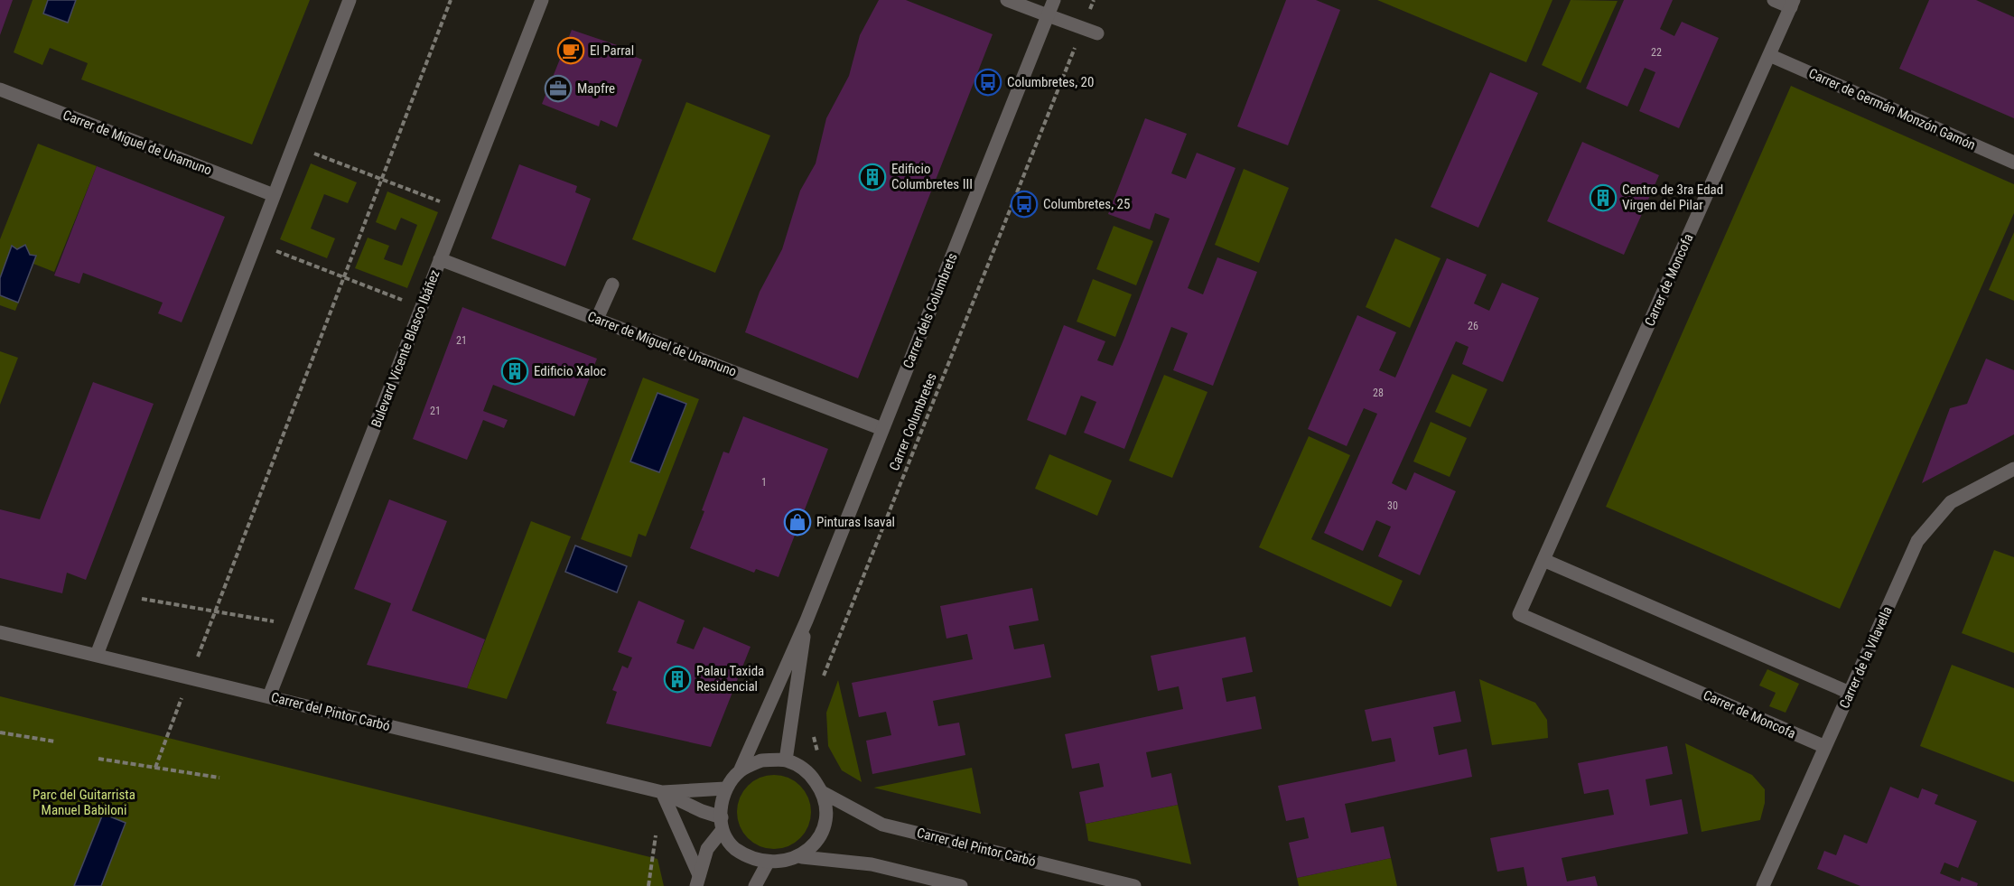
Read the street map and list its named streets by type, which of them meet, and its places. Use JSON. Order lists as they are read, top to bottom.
{
  "streets": {
    "street": [
      "Carrer de Germán Monzón Gamón",
      "Carrer de Miguel de Unamuno",
      "Carrer de Moncofa",
      "Carrer dels Columbrets",
      "Bulevard Vicente Blasco Ibáñez",
      "Carrer de la Vilavella",
      "Carrer del Pintor Carbó"
    ],
    "path": ["Carrer Columbretes"]
  },
  "crossings": [
    ["Carrer de Germán Monzón Gamón", "Carrer de Moncofa"],
    ["Carrer de Miguel de Unamuno", "Carrer dels Columbrets"],
    ["Carrer de Miguel de Unamuno", "Bulevard Vicente Blasco Ibáñez"],
    ["Carrer de Moncofa", "Carrer de la Vilavella"],
    ["Carrer dels Columbrets", "Carrer del Pintor Carbó"],
    ["Bulevard Vicente Blasco Ibáñez", "Carrer del Pintor Carbó"]
  ],
  "parks": ["Parc del Guitarrista Manuel Babiloni"],
  "places": {
    "cafe": ["El Parral"],
    "bus stop": ["Columbretes, 20", "Columbretes, 25"],
    "office": ["Mapfre"],
    "building": [
      "Edificio Columbretes III",
      "Centro de 3ra Edad Virgen del Pilar",
      "Edificio Xaloc",
      "Palau Taxida Residencial"
    ],
    "shop": ["Pinturas Isaval"]
  },
  "house_numbers": [
    "22",
    "26",
    "21",
    "28",
    "21",
    "1",
    "30"
  ]
}
